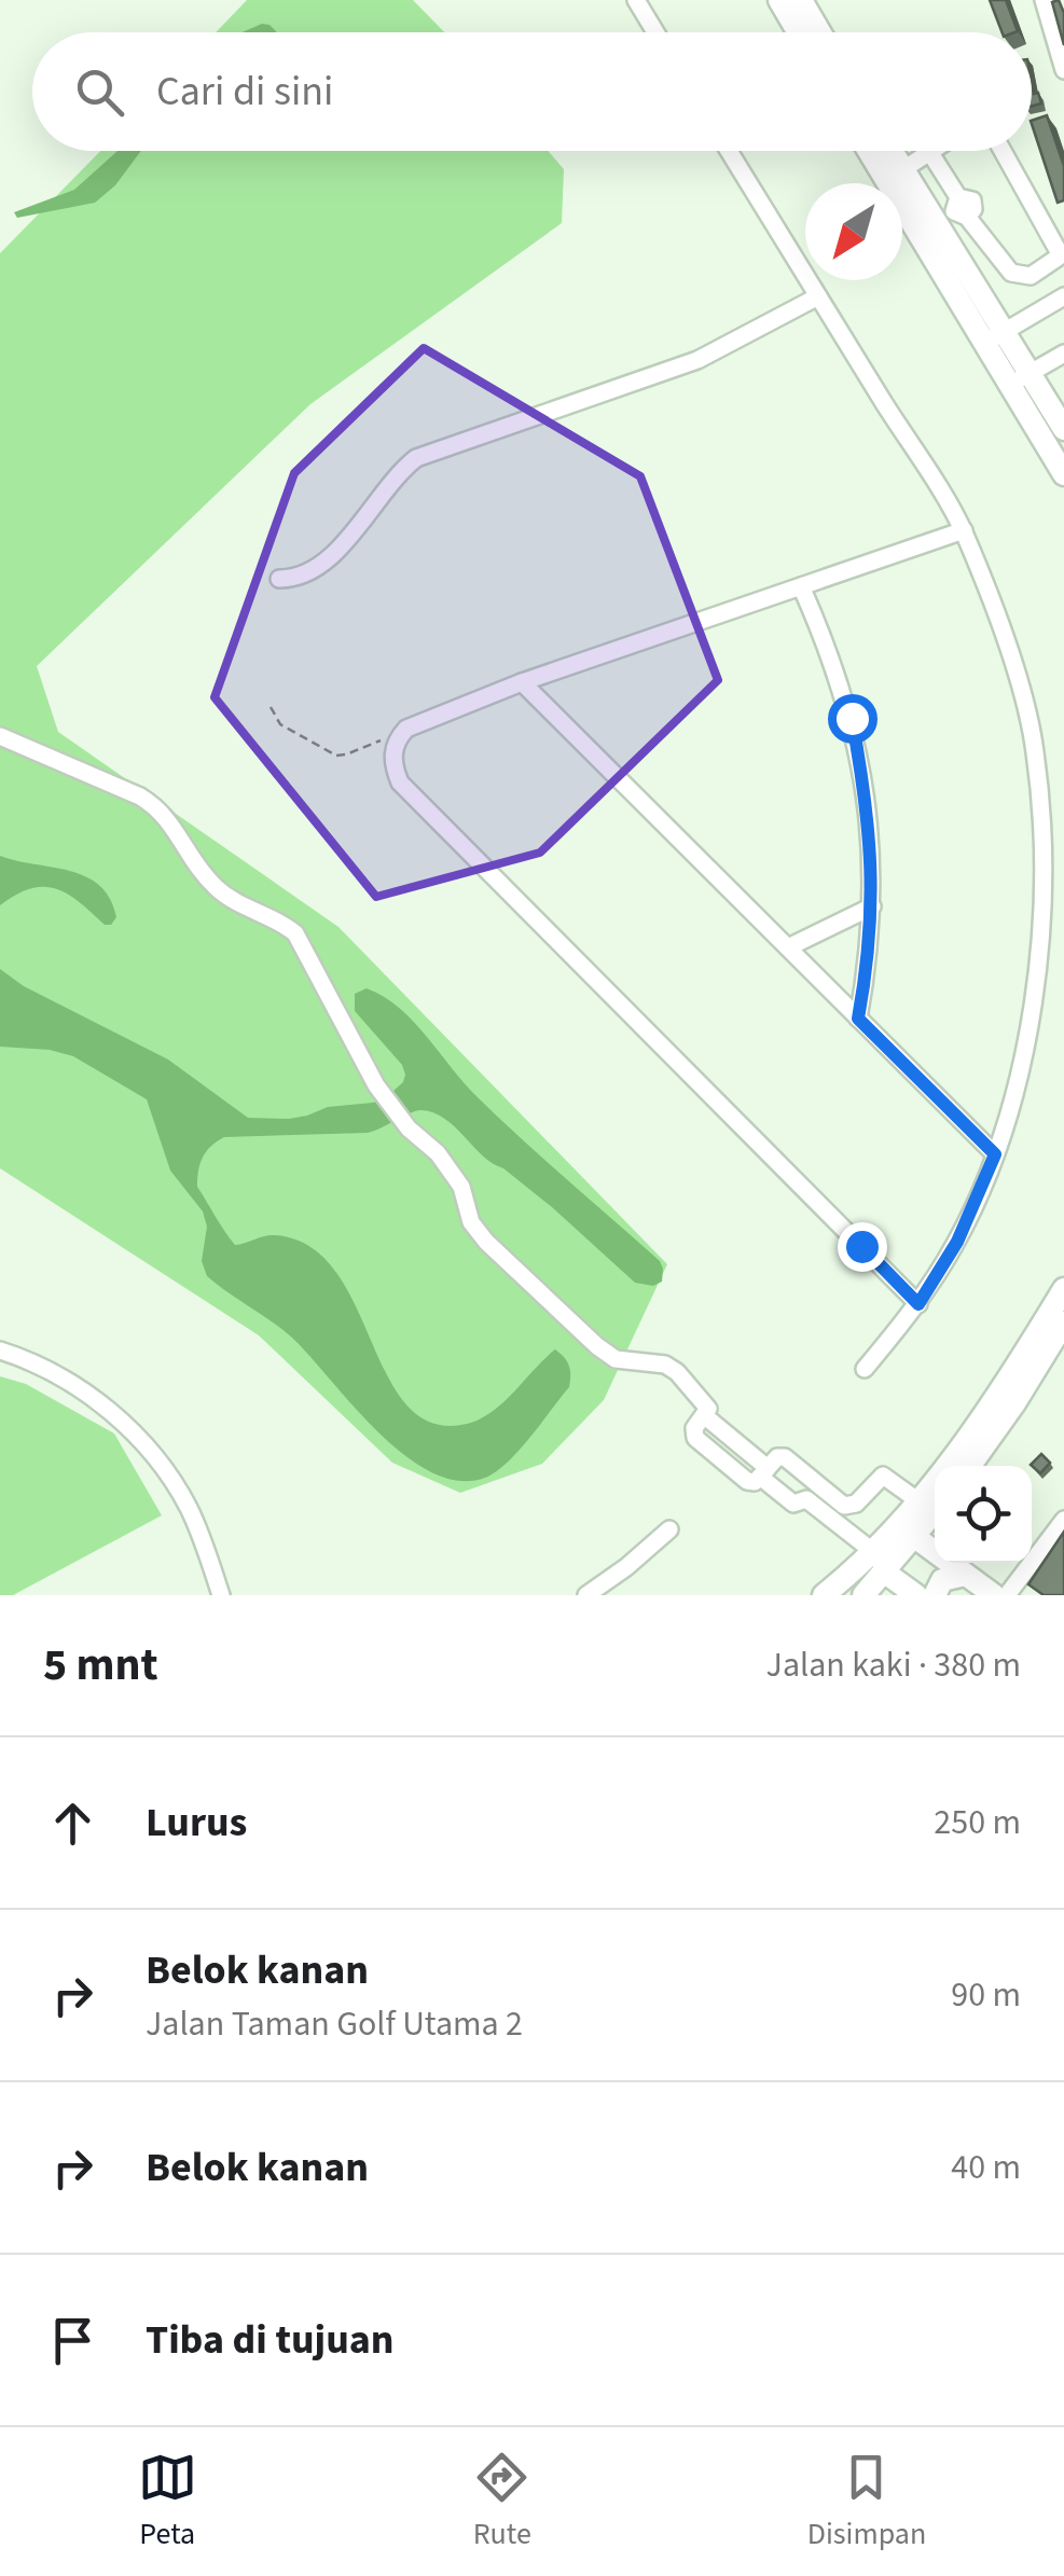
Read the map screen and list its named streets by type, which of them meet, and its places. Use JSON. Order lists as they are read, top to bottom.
{
  "north": "bottom left",
  "page": {
    "search": "Cari di sini",
    "heading": ["5 mnt", "Jalan kaki · 380 m"],
    "list": [
      ["Lurus", "250 m"],
      ["Belok kanan", "Jalan Taman Golf Utama 2", "90 m"],
      ["Belok kanan", "40 m"],
      "Tiba di tujuan"
    ],
    "nav": ["Peta", "Rute", "Disimpan"]
  }
}
